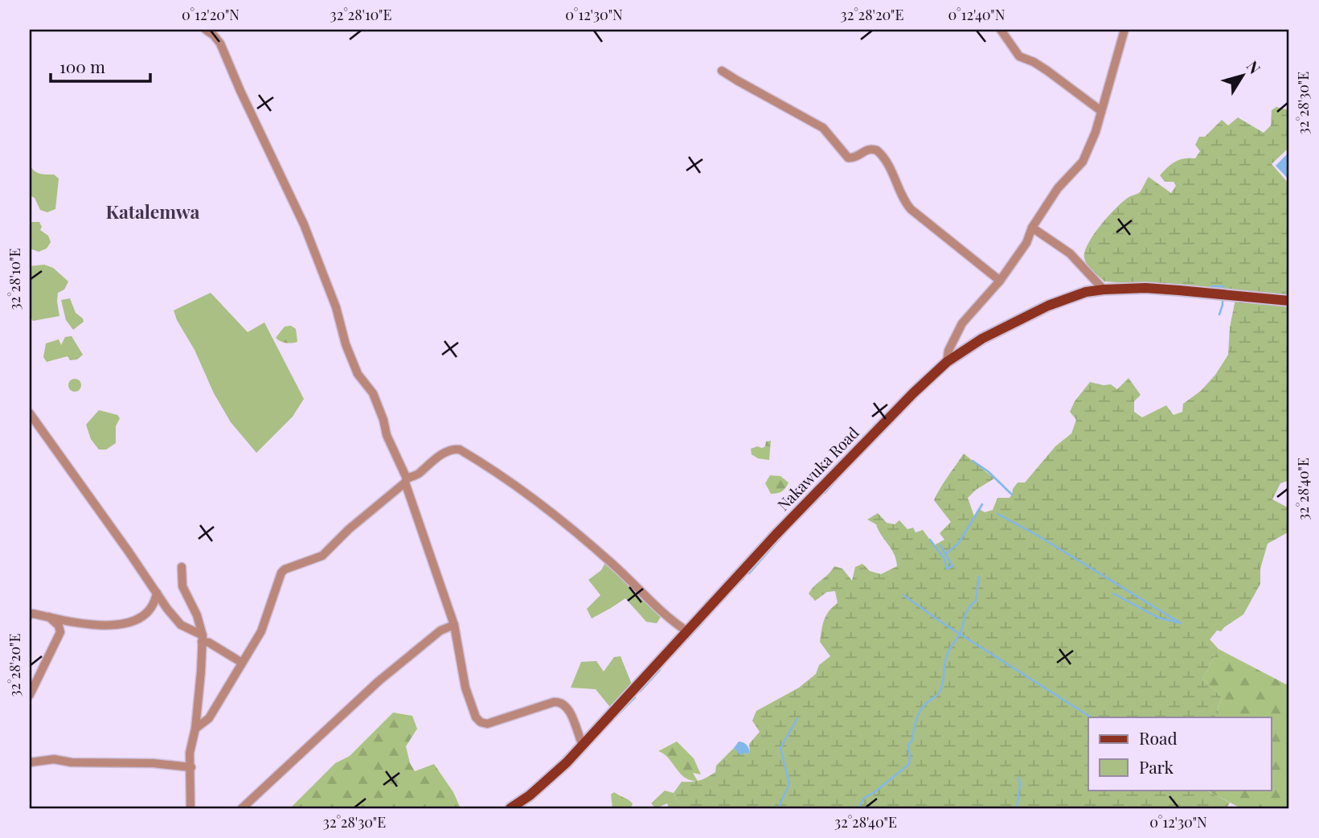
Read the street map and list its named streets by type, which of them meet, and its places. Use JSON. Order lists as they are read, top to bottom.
{
  "streets": {
    "main road": ["Nakawuka Road"]
  },
  "districts": ["Katalemwa"],
  "legend": ["Road", "Park"],
  "scale_bar": "100 m",
  "north": "top right",
  "coordinates": [
    "0°12'20\"N",
    "32°28'10\"E",
    "0°12'30\"N",
    "32°28'20\"E",
    "0°12'40\"N",
    "32°28'30\"E",
    "32°28'40\"E"
  ]
}
